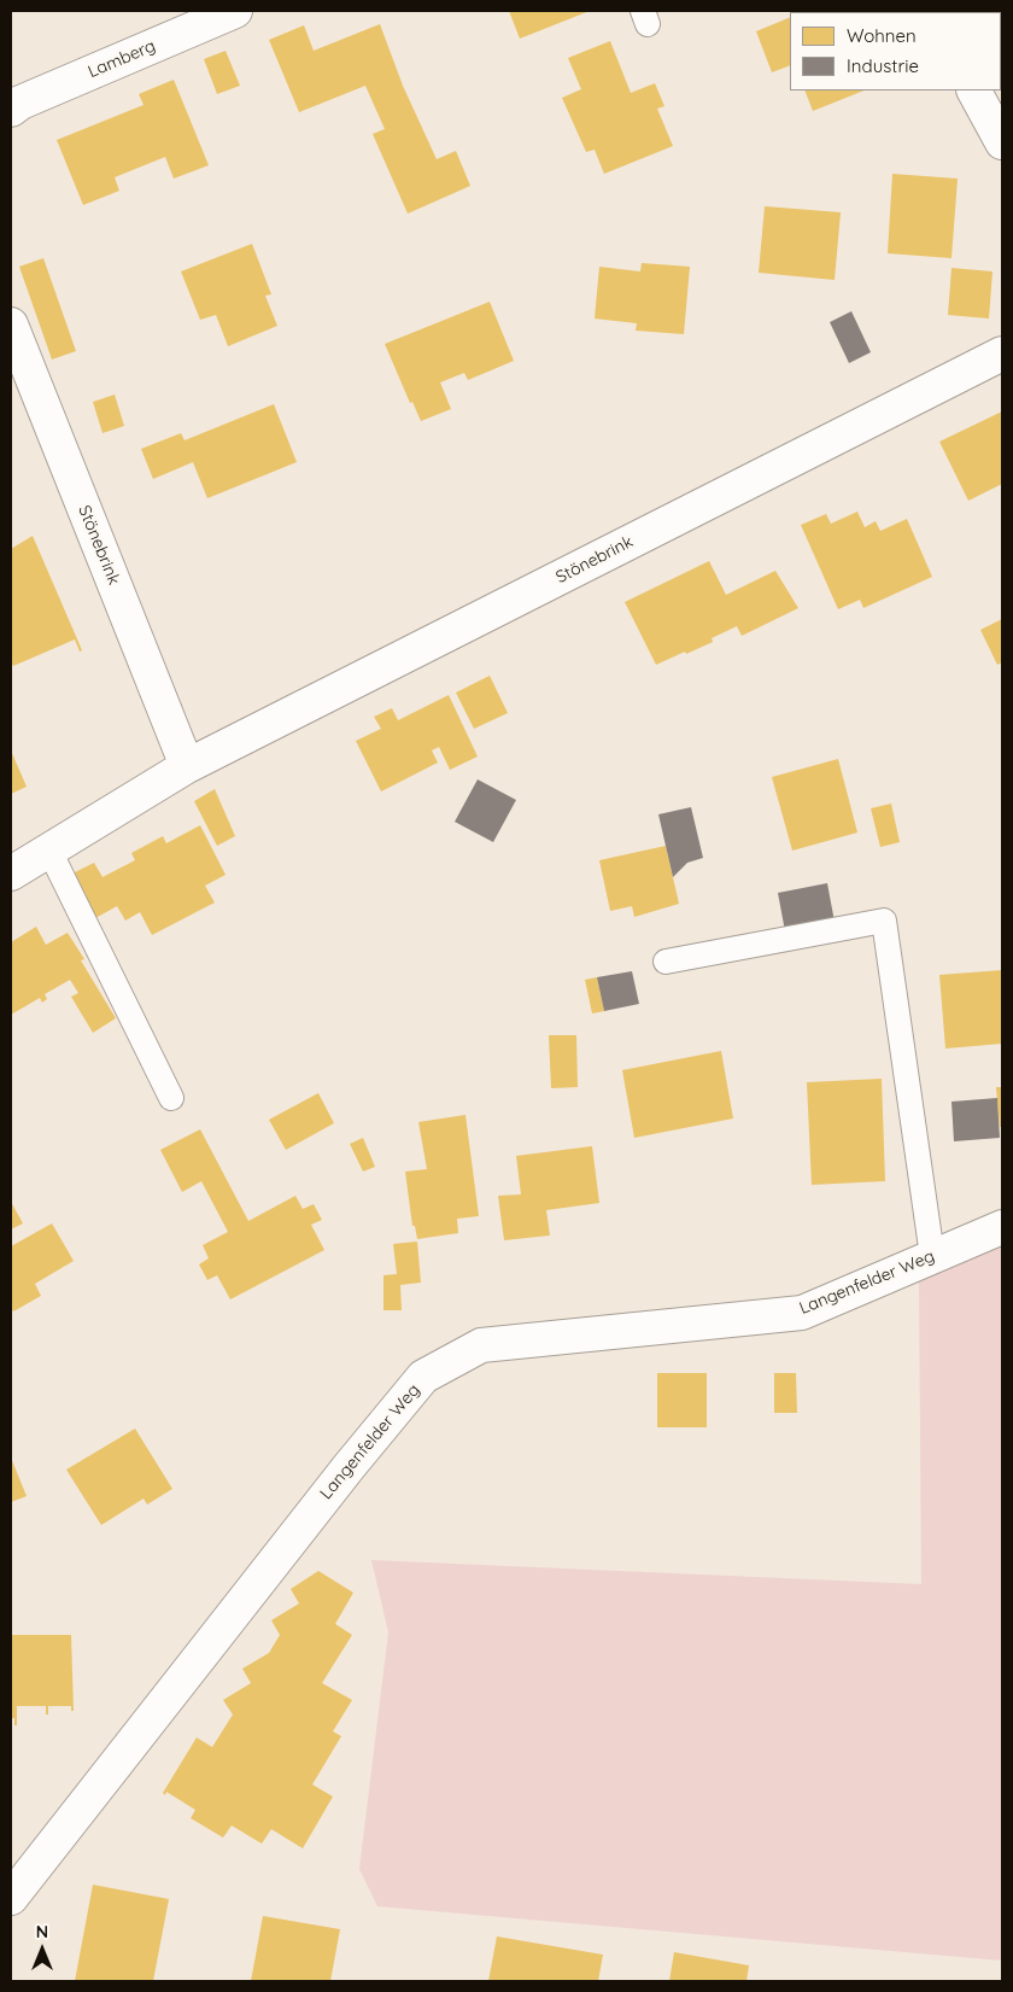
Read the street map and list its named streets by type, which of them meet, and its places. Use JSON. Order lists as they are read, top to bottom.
{
  "streets": {
    "street": ["Lamberg", "Stönebrink", "Langenfelder Weg"]
  },
  "legend": ["Wohnen", "Industrie"],
  "north": "top"
}
